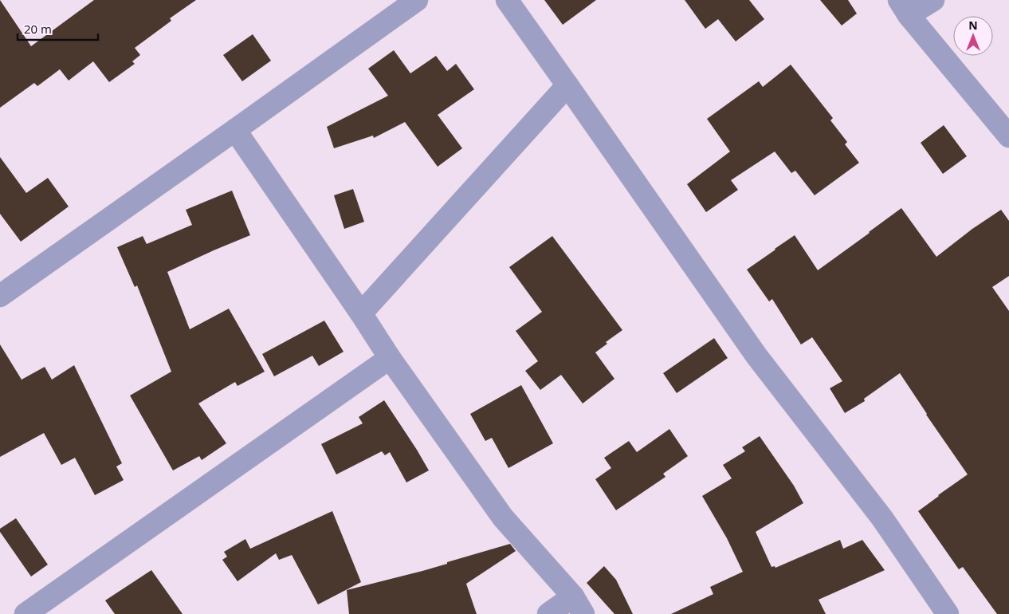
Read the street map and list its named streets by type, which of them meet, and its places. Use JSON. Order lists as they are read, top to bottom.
{
  "scale_bar": "20 m",
  "north": "top"
}
